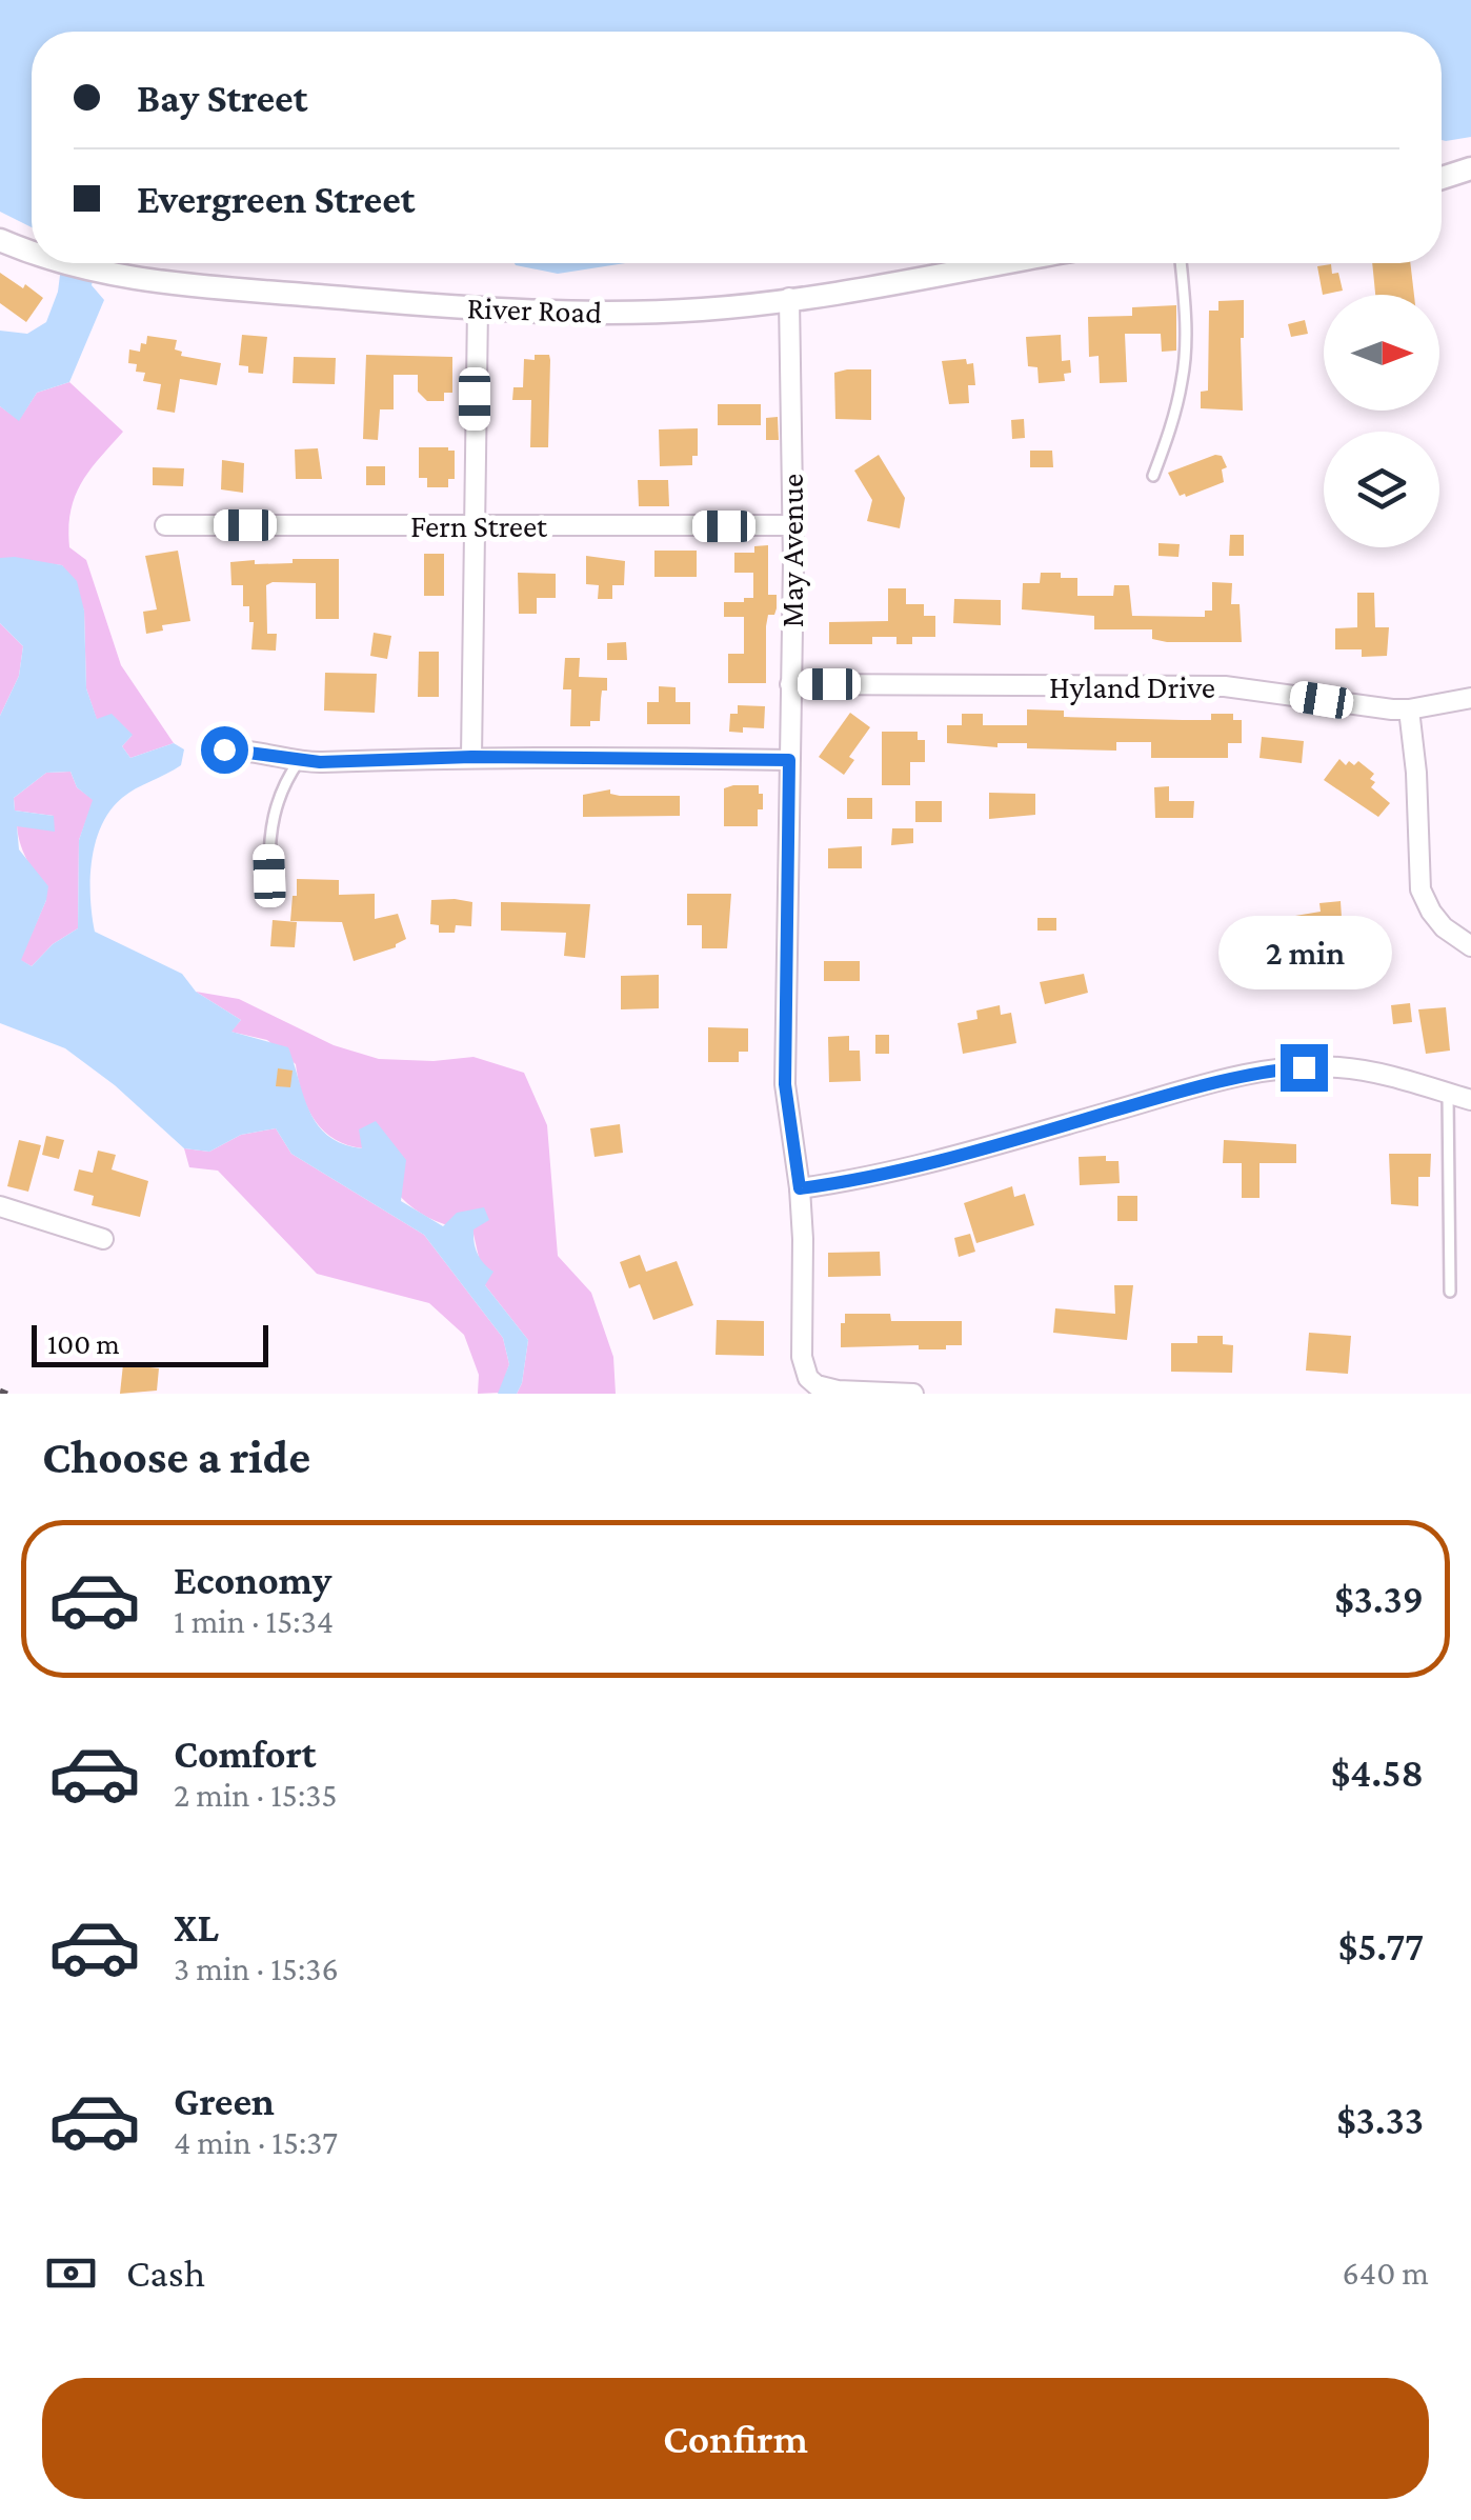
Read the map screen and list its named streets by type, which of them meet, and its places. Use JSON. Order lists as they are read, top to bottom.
{
  "streets": {
    "street": [
      "River Road",
      "Fern Street",
      "May Avenue",
      "Hyland Drive"
    ]
  },
  "crossings": [
    ["River Road", "May Avenue"],
    ["Fern Street", "May Avenue"],
    ["May Avenue", "Hyland Drive"]
  ],
  "scale_bar": "100 m",
  "north": "right",
  "page": {
    "banner": ["Bay Street", "Evergreen Street"],
    "bubble": "2 min",
    "scale": "100 m",
    "heading": "Choose a ride",
    "list": [
      {
        "name": "Economy",
        "note": "1 min · 15:34",
        "value": "$3.39"
      },
      {
        "name": "Comfort",
        "note": "2 min · 15:35",
        "value": "$4.58"
      },
      {
        "name": "XL",
        "note": "3 min · 15:36",
        "value": "$5.77"
      },
      {
        "name": "Green",
        "note": "4 min · 15:37",
        "value": "$3.33"
      }
    ],
    "pay": ["Cash", "640 m"],
    "buttons": "Confirm"
  }
}
